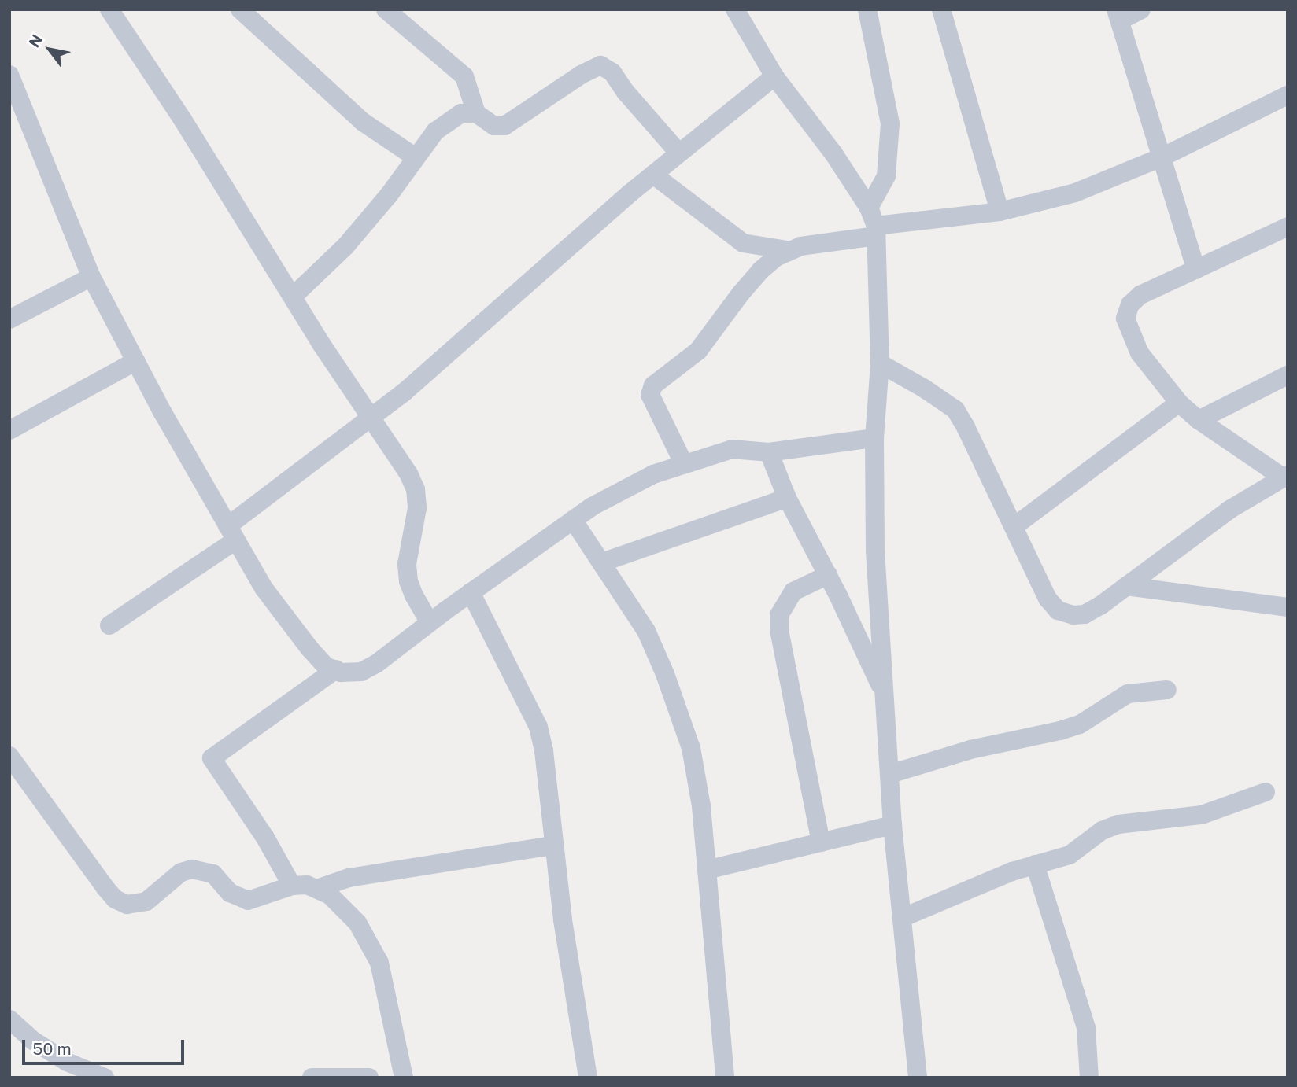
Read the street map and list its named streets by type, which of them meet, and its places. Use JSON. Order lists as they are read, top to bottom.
{
  "scale_bar": "50 m",
  "north": "top left"
}
